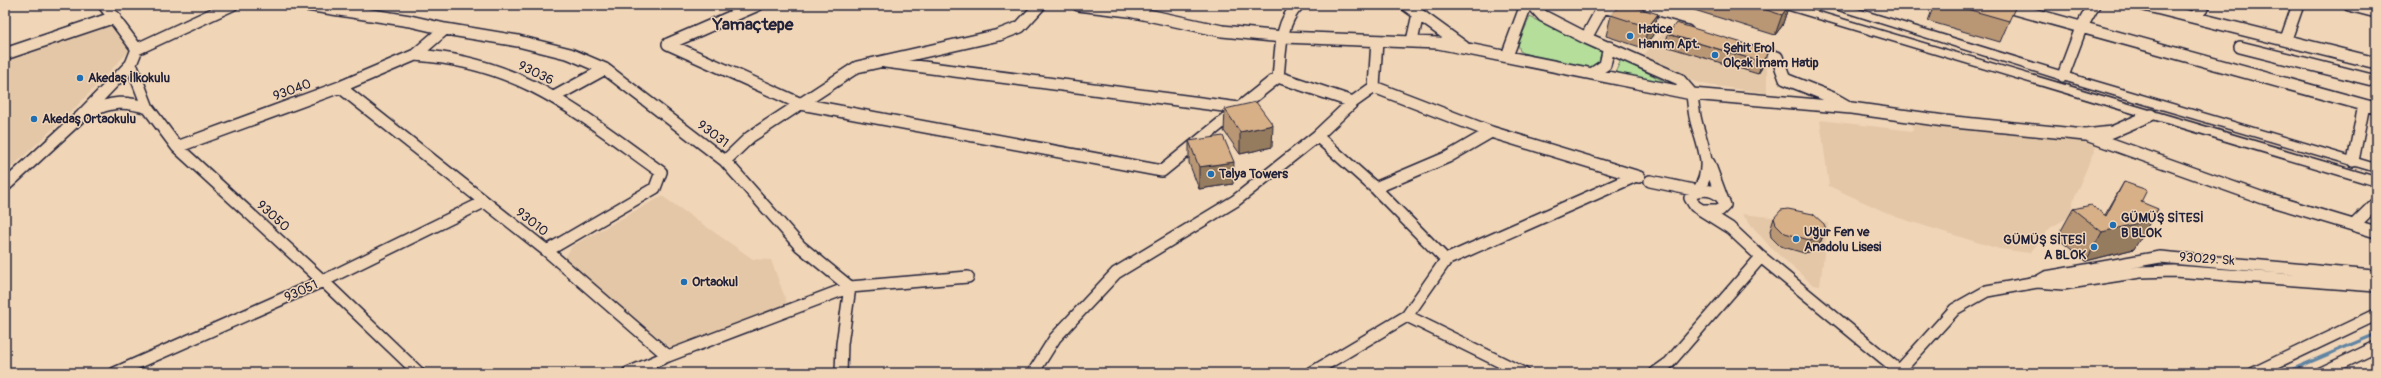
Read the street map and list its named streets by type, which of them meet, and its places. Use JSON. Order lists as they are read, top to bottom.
{
  "streets": {
    "street": [
      "93036",
      "93040",
      "93031",
      "93050",
      "93010",
      "93029. Sk",
      "93051"
    ]
  },
  "crossings": [
    ["93036", "93040"],
    ["93036", "93010"],
    ["93040", "93050"],
    ["93040", "93010"],
    ["93050", "93051"],
    ["93010", "93051"]
  ],
  "districts": ["Yamaçtepe"],
  "places": [
    "Hatice Hanım Apt.",
    "Şehit Erol Olçak İmam Hatip",
    "Akedaş İlkokulu",
    "Akedaş Ortaokulu",
    "Talya Towers",
    "GÜMÜŞ SİTESİ B BLOK",
    "Uğur Fen ve Anadolu Lisesi",
    "GÜMÜŞ SİTESİ A BLOK",
    "Ortaokul"
  ]
}
